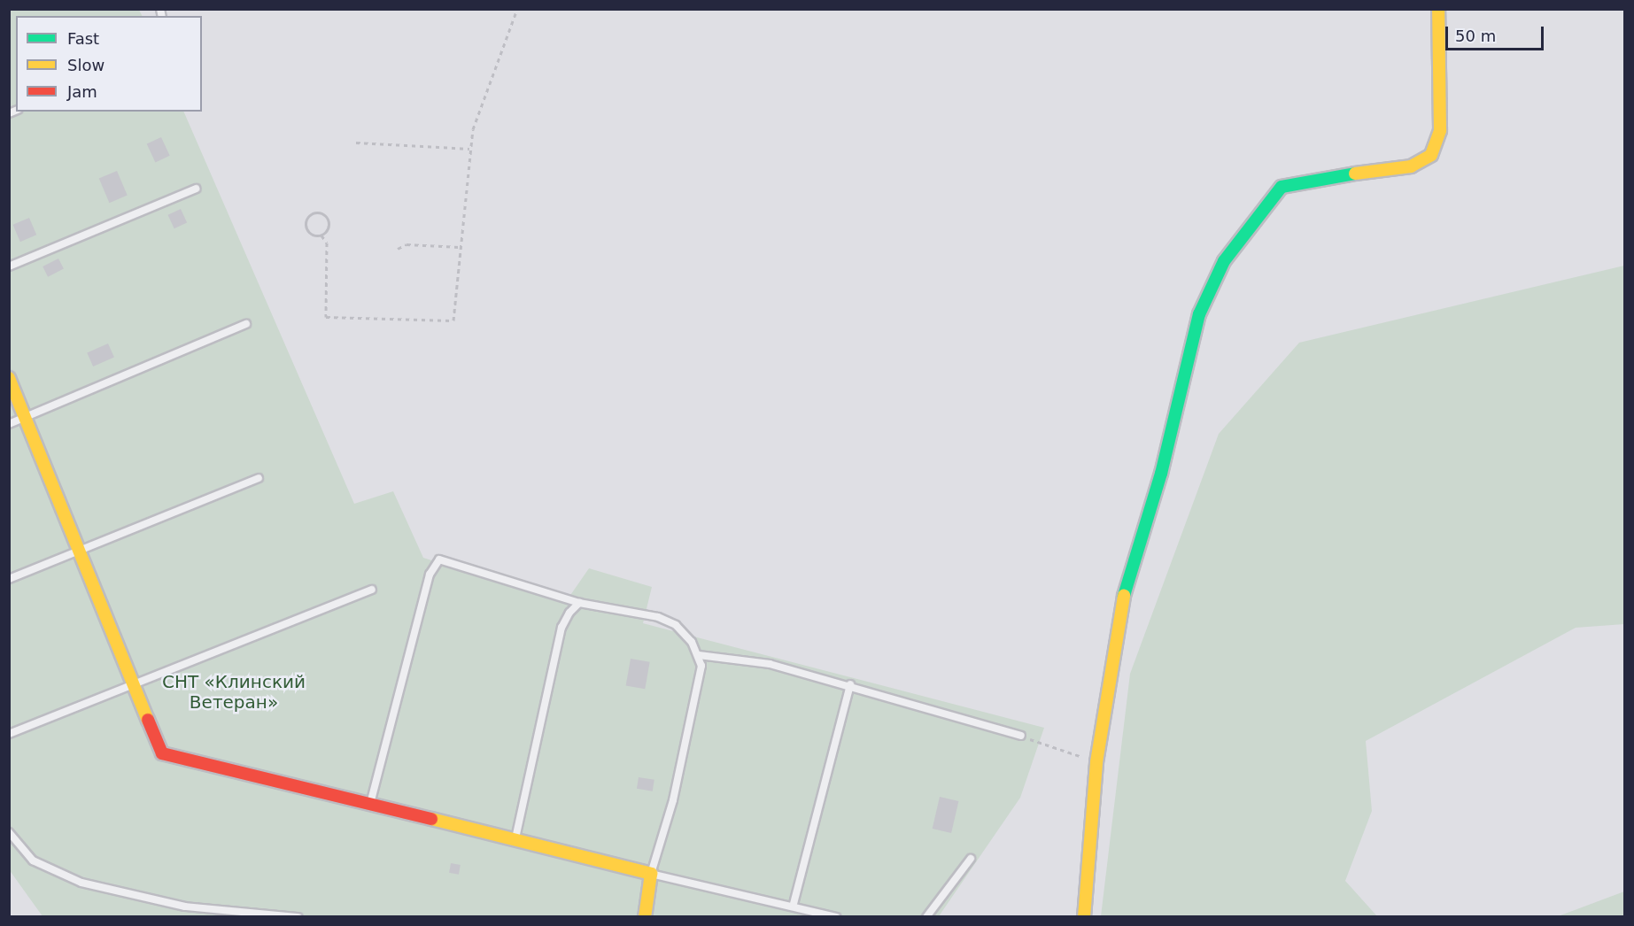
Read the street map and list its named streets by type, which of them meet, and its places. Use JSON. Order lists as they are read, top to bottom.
{
  "parks": ["СНТ «Клинский Ветеран»"],
  "legend": ["Fast", "Slow", "Jam"],
  "scale_bar": "50 m"
}
